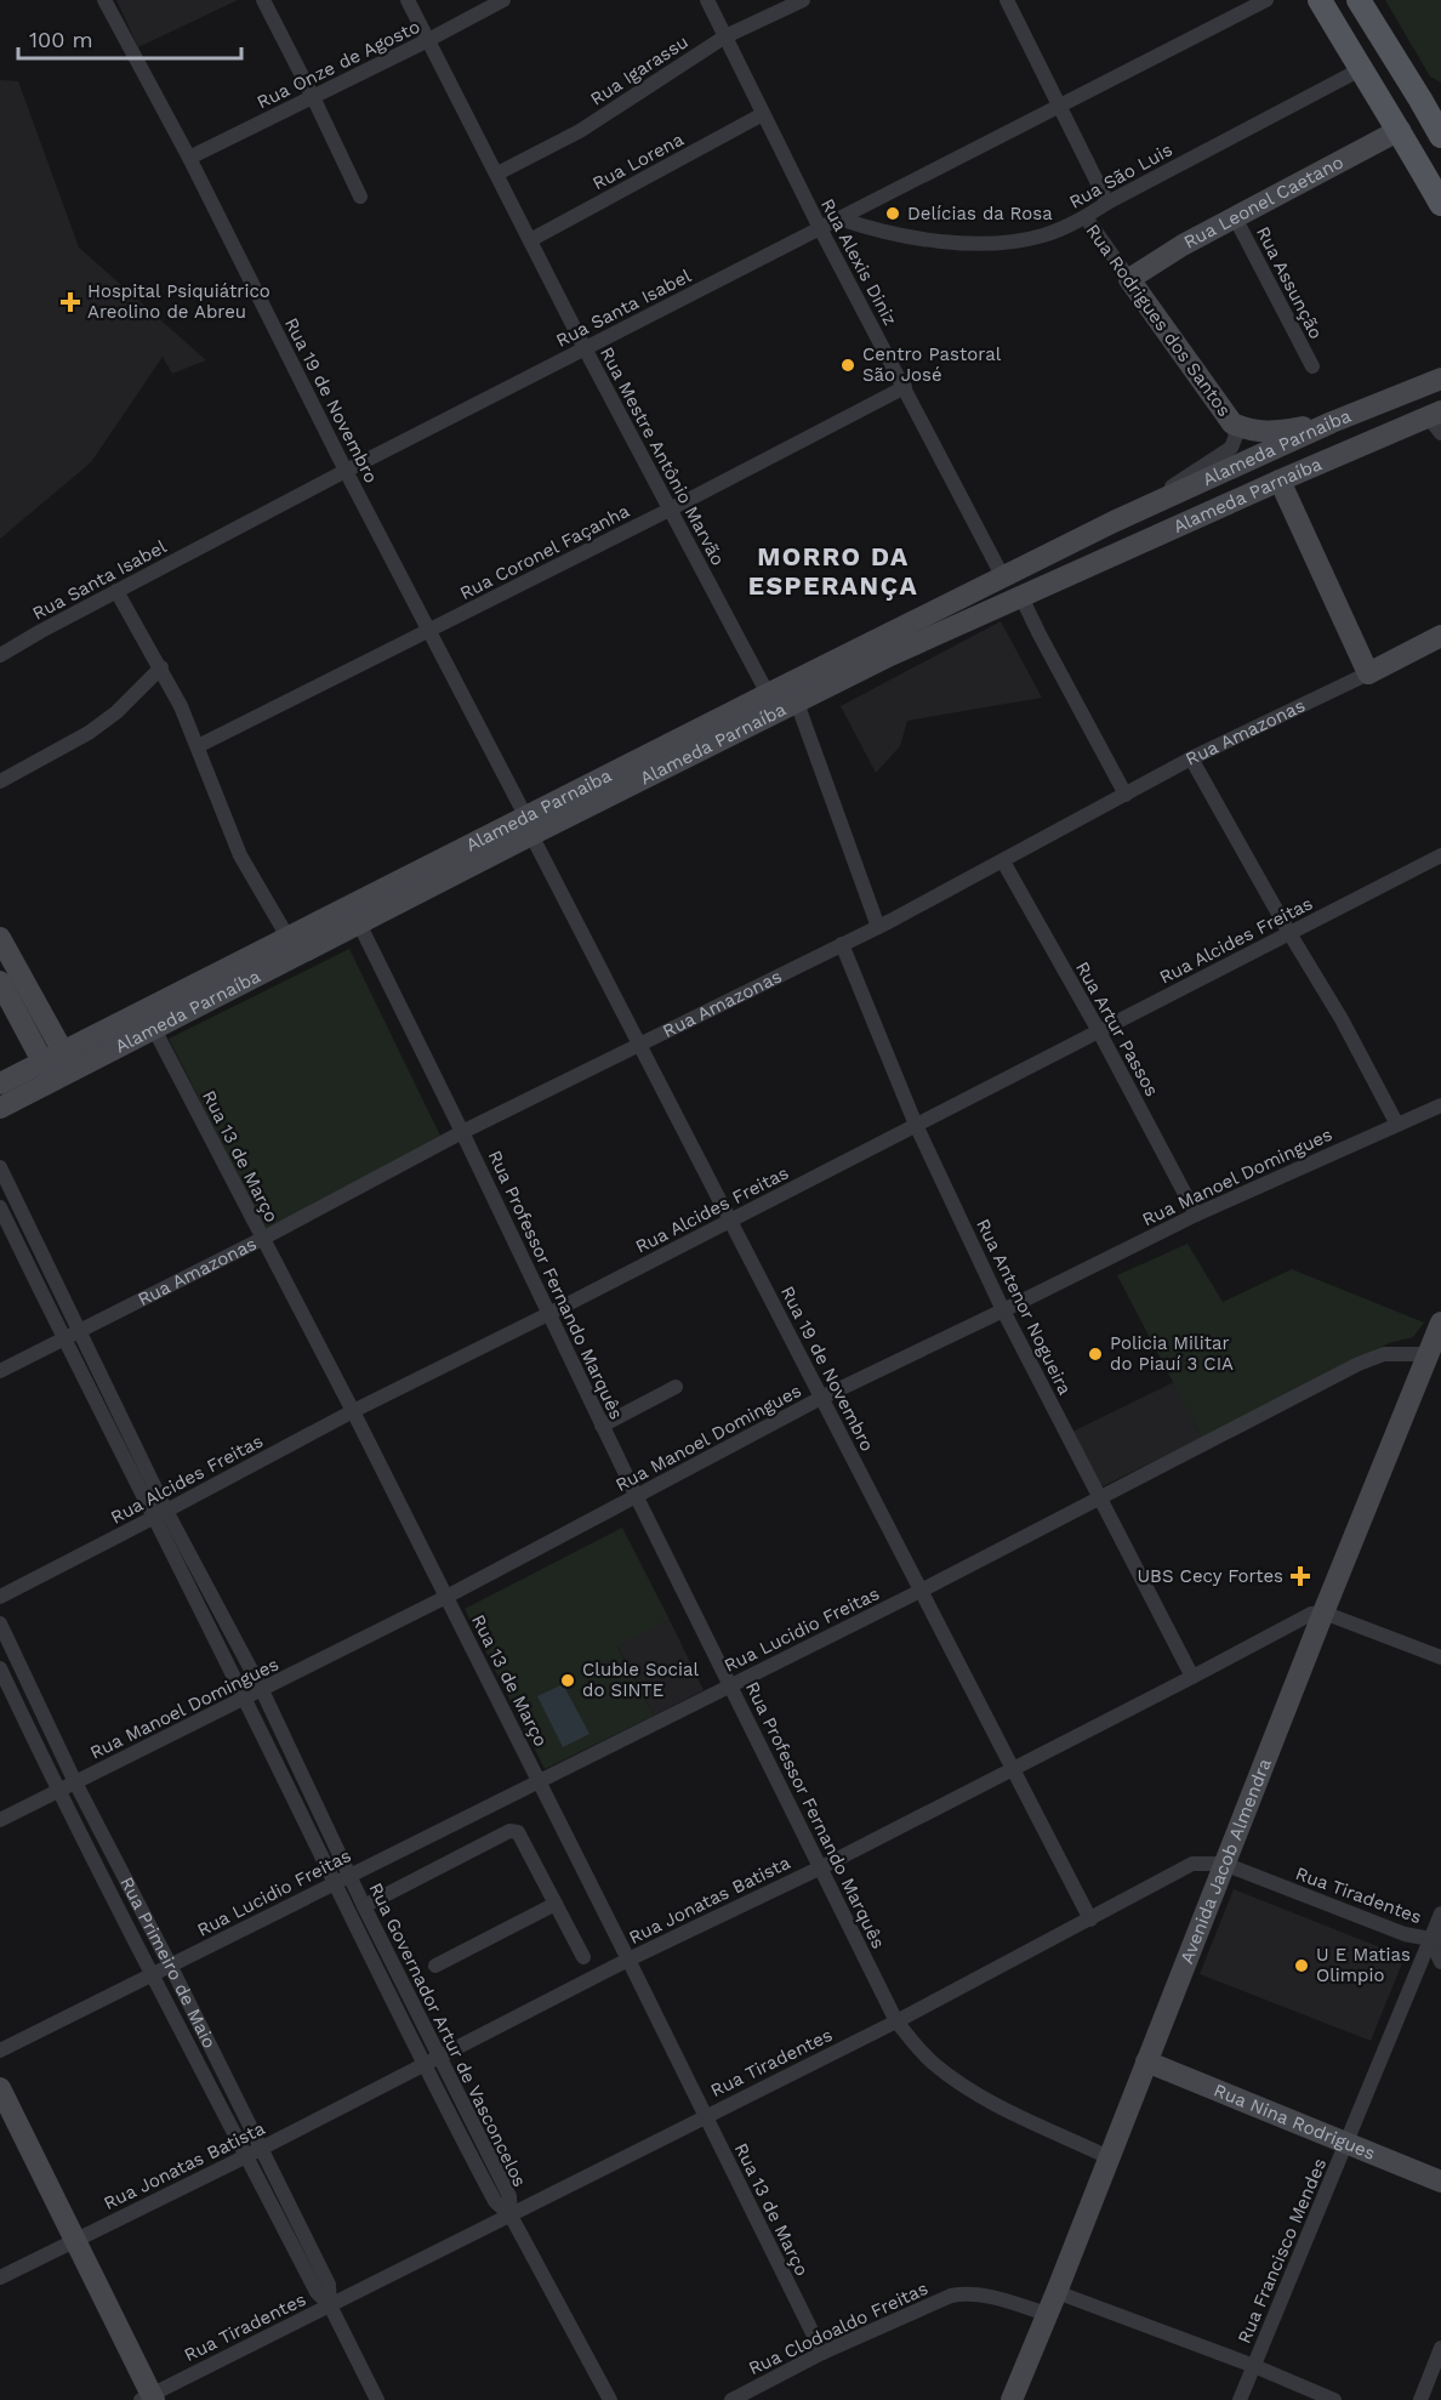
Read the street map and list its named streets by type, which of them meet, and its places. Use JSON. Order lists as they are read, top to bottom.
{
  "streets": {
    "main road": [
      "Rua Leonel Caetano",
      "Rua Rodrigues dos Santos",
      "Alameda Parnaiba",
      "Alameda Parnaíba",
      "Rua Amazonas",
      "Avenida Jacob Almendra",
      "Rua Nina Rodrigues"
    ],
    "street": [
      "Rua Onze de Agosto",
      "Rua Igarassu",
      "Rua Lorena",
      "Rua São Luis",
      "Rua Alexis Diniz",
      "Rua Assunção",
      "Rua Santa Isabel",
      "Rua 19 de Novembro",
      "Rua Mestre Antônio Marvão",
      "Rua Coronel Façanha",
      "Rua Alcides Freitas",
      "Rua Artur Passos",
      "Rua 13 de Março",
      "Rua Manoel Domingues",
      "Rua Professor Fernando Marquês",
      "Rua Antenor Nogueira",
      "Rua Lucidio Freitas",
      "Rua Tiradentes",
      "Rua Jonatas Batista",
      "Rua Primeiro de Maio",
      "Rua Governador Artur de Vasconcelos",
      "Rua Francisco Mendes",
      "Rua Clodoaldo Freitas"
    ]
  },
  "crossings": [
    ["Rua Onze de Agosto", "Rua 19 de Novembro"],
    ["Rua Onze de Agosto", "Rua Mestre Antônio Marvão"],
    ["Rua Igarassu", "Rua Alexis Diniz"],
    ["Rua Igarassu", "Rua Mestre Antônio Marvão"],
    ["Rua Lorena", "Rua Alexis Diniz"],
    ["Rua Lorena", "Rua Mestre Antônio Marvão"],
    ["Rua São Luis", "Rua Santa Isabel"],
    ["Rua São Luis", "Rua Rodrigues dos Santos"],
    ["Rua Leonel Caetano", "Rua Assunção"],
    ["Rua Leonel Caetano", "Rua Rodrigues dos Santos"],
    ["Rua Alexis Diniz", "Rua Santa Isabel"],
    ["Rua Alexis Diniz", "Alameda Parnaiba"],
    ["Rua Alexis Diniz", "Rua Coronel Façanha"],
    ["Rua Santa Isabel", "Rua Rodrigues dos Santos"],
    ["Rua Santa Isabel", "Rua 19 de Novembro"],
    ["Rua Santa Isabel", "Rua Mestre Antônio Marvão"],
    ["Rua Rodrigues dos Santos", "Alameda Parnaiba"],
    ["Rua 19 de Novembro", "Alameda Parnaiba"],
    ["Rua 19 de Novembro", "Alameda Parnaíba"],
    ["Rua 19 de Novembro", "Rua Coronel Façanha"],
    ["Rua 19 de Novembro", "Rua Amazonas"],
    ["Rua 19 de Novembro", "Rua Alcides Freitas"],
    ["Rua 19 de Novembro", "Rua Manoel Domingues"],
    ["Rua 19 de Novembro", "Rua Lucidio Freitas"],
    ["Rua 19 de Novembro", "Rua Tiradentes"],
    ["Rua 19 de Novembro", "Rua Jonatas Batista"],
    ["Alameda Parnaiba", "Rua Mestre Antônio Marvão"],
    ["Alameda Parnaiba", "Alameda Parnaíba"],
    ["Rua Mestre Antônio Marvão", "Rua Coronel Façanha"],
    ["Alameda Parnaíba", "Rua 13 de Março"],
    ["Alameda Parnaíba", "Rua Professor Fernando Marquês"],
    ["Rua Amazonas", "Rua Artur Passos"],
    ["Rua Amazonas", "Rua 13 de Março"],
    ["Rua Amazonas", "Rua Professor Fernando Marquês"],
    ["Rua Amazonas", "Rua Antenor Nogueira"],
    ["Rua Amazonas", "Rua Governador Artur de Vasconcelos"],
    ["Rua Alcides Freitas", "Rua Artur Passos"],
    ["Rua Alcides Freitas", "Rua 13 de Março"],
    ["Rua Alcides Freitas", "Rua Professor Fernando Marquês"],
    ["Rua Alcides Freitas", "Rua Antenor Nogueira"],
    ["Rua Alcides Freitas", "Rua Governador Artur de Vasconcelos"],
    ["Rua Artur Passos", "Rua Manoel Domingues"],
    ["Rua 13 de Março", "Rua Manoel Domingues"],
    ["Rua 13 de Março", "Rua Lucidio Freitas"],
    ["Rua 13 de Março", "Rua Tiradentes"],
    ["Rua 13 de Março", "Rua Jonatas Batista"],
    ["Rua 13 de Março", "Rua Clodoaldo Freitas"],
    ["Rua Manoel Domingues", "Rua Professor Fernando Marquês"],
    ["Rua Manoel Domingues", "Rua Antenor Nogueira"],
    ["Rua Manoel Domingues", "Rua Primeiro de Maio"],
    ["Rua Manoel Domingues", "Rua Governador Artur de Vasconcelos"],
    ["Rua Professor Fernando Marquês", "Rua Lucidio Freitas"],
    ["Rua Professor Fernando Marquês", "Avenida Jacob Almendra"],
    ["Rua Professor Fernando Marquês", "Rua Tiradentes"],
    ["Rua Professor Fernando Marquês", "Rua Jonatas Batista"],
    ["Rua Antenor Nogueira", "Rua Lucidio Freitas"],
    ["Rua Antenor Nogueira", "Rua Jonatas Batista"],
    ["Rua Lucidio Freitas", "Avenida Jacob Almendra"],
    ["Rua Lucidio Freitas", "Rua Primeiro de Maio"],
    ["Rua Lucidio Freitas", "Rua Governador Artur de Vasconcelos"],
    ["Avenida Jacob Almendra", "Rua Tiradentes"],
    ["Avenida Jacob Almendra", "Rua Jonatas Batista"],
    ["Avenida Jacob Almendra", "Rua Nina Rodrigues"],
    ["Avenida Jacob Almendra", "Rua Clodoaldo Freitas"],
    ["Rua Tiradentes", "Rua Primeiro de Maio"],
    ["Rua Tiradentes", "Rua Governador Artur de Vasconcelos"],
    ["Rua Tiradentes", "Rua Francisco Mendes"],
    ["Rua Jonatas Batista", "Rua Primeiro de Maio"],
    ["Rua Jonatas Batista", "Rua Governador Artur de Vasconcelos"],
    ["Rua Nina Rodrigues", "Rua Francisco Mendes"]
  ],
  "districts": ["MORRO DA ESPERANÇA"],
  "places": {
    "other": [
      "Delícias da Rosa",
      "Centro Pastoral São José",
      "Policia Militar do Piauí 3 CIA",
      "Cluble Social do SINTE",
      "U E Matias Olimpio"
    ],
    "health": ["Hospital Psiquiátrico Areolino de Abreu", "UBS Cecy Fortes"]
  },
  "scale_bar": "100 m"
}
